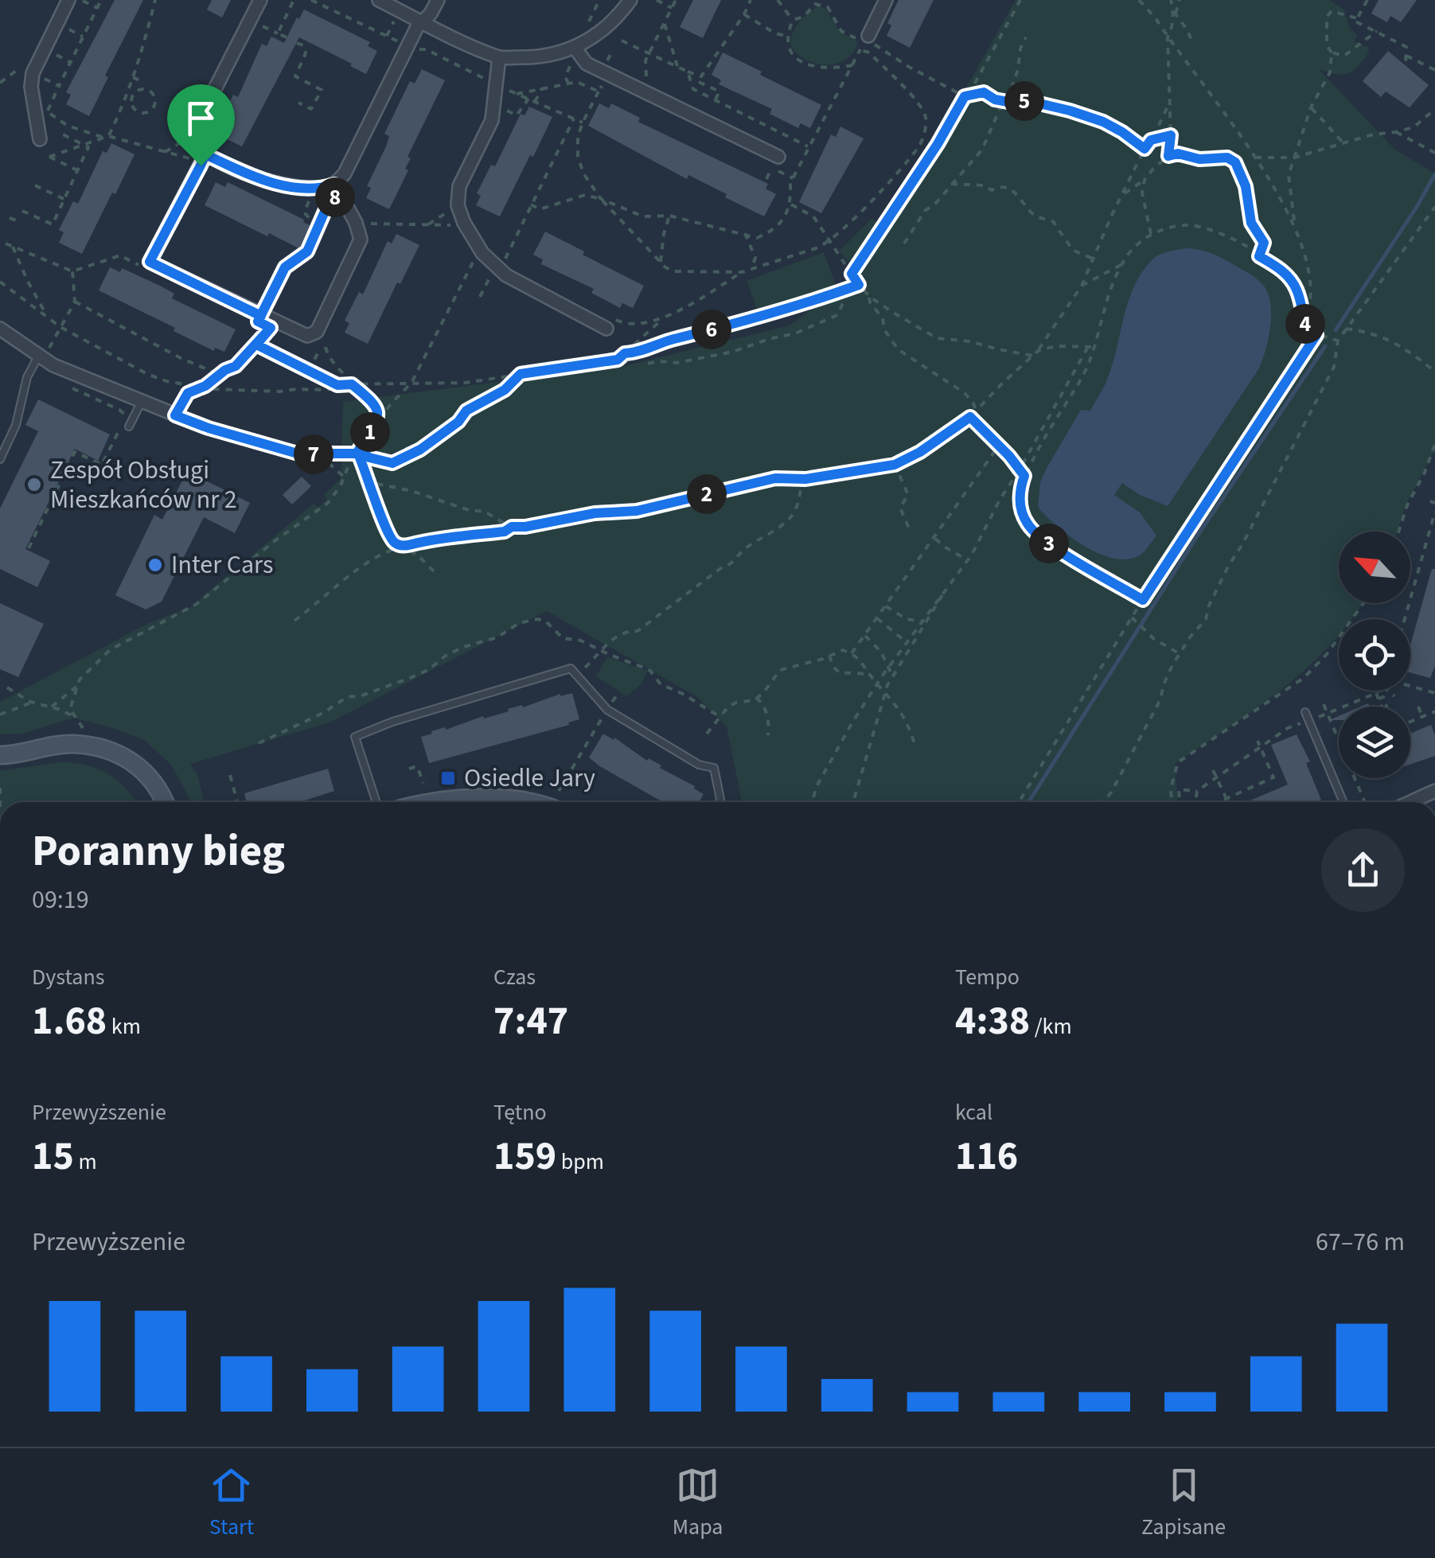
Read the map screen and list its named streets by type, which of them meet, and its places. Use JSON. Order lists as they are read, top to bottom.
{
  "places": {
    "other": ["Zespół Obsługi Mieszkańców nr 2", "Inter Cars"],
    "transit": ["Osiedle Jary"]
  },
  "north": "top left",
  "page": {
    "pins": [
      "5",
      "8",
      "4",
      "6",
      "1",
      "7",
      "2",
      "3"
    ],
    "heading": ["Poranny bieg", "09:19"],
    "stats": [
      ["Dystans", "1.68 km"],
      ["Czas", "7:47"],
      ["Tempo", "4:38 /km"],
      ["Przewyższenie", "15 m"],
      ["Tętno", "159 bpm"],
      ["kcal", "116"]
    ],
    "chart": ["Przewyższenie", "67–76 m"],
    "tabs": ["Start", "Mapa", "Zapisane"]
  }
}
